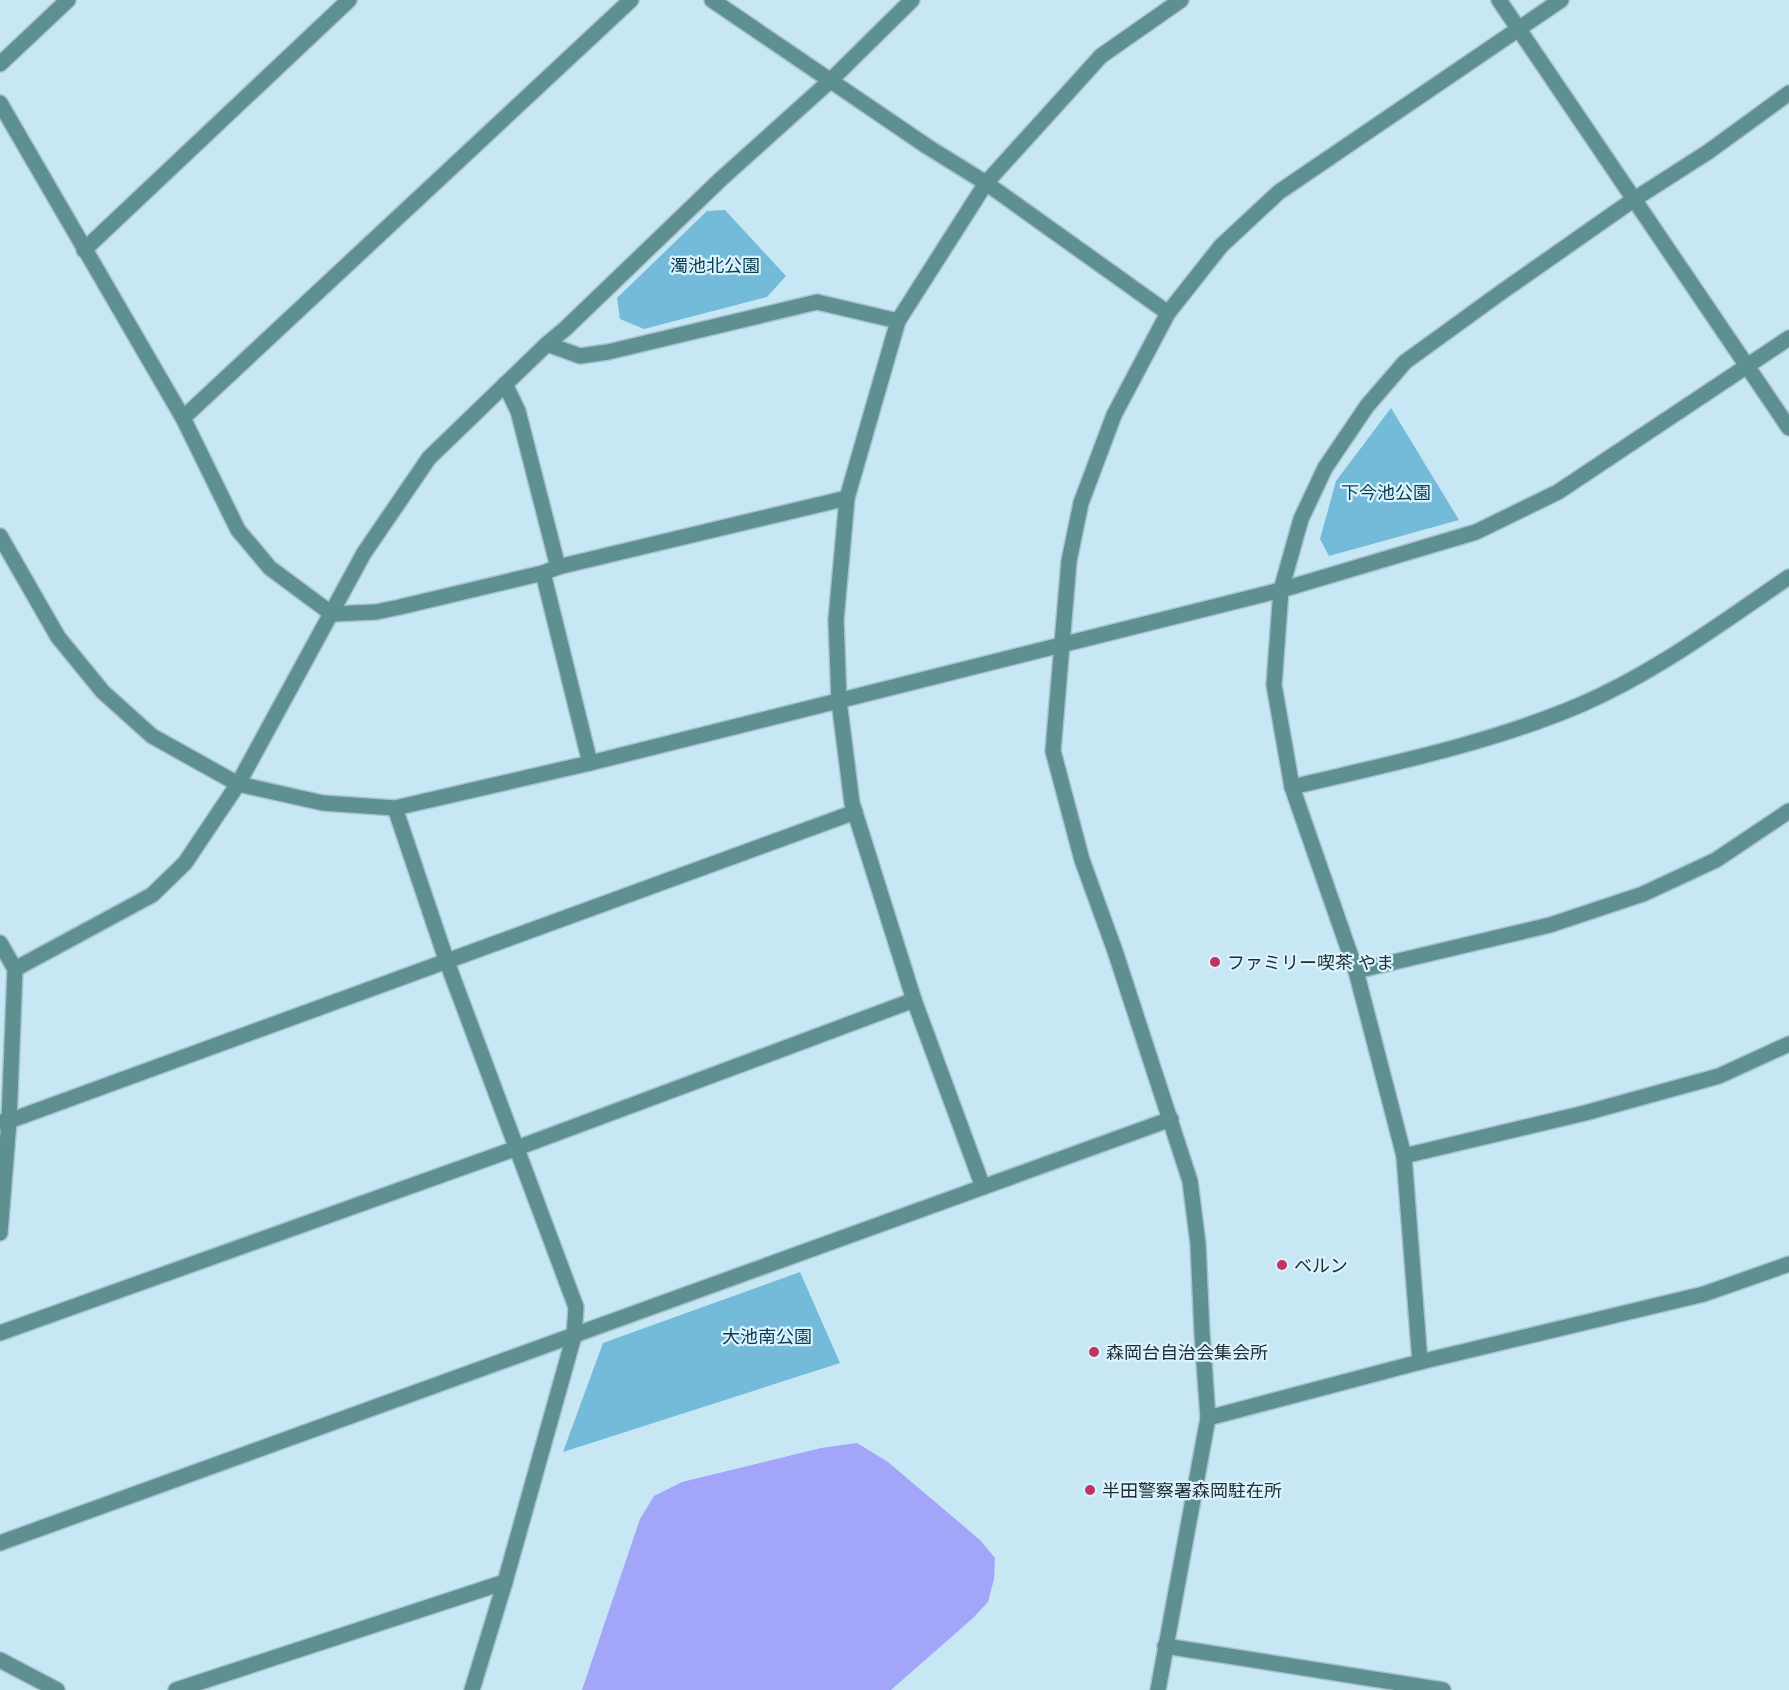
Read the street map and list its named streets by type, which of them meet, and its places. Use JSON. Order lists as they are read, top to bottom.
{
  "parks": ["濁池北公園", "下今池公園", "大池南公園"],
  "places": [
    "ファミリー喫茶 やま",
    "ベルン",
    "森岡台自治会集会所",
    "半田警察署森岡駐在所"
  ]
}
